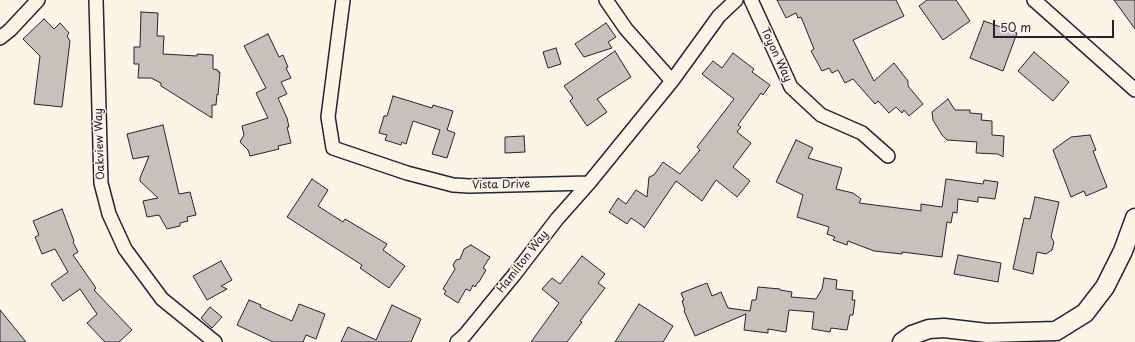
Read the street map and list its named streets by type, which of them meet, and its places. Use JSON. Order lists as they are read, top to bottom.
{
  "streets": {
    "street": [
      "Toyon Way",
      "Oakview Way",
      "Vista Drive",
      "Hamilton Way"
    ]
  },
  "crossings": [
    ["Vista Drive", "Hamilton Way"]
  ],
  "scale_bar": "50 m"
}
